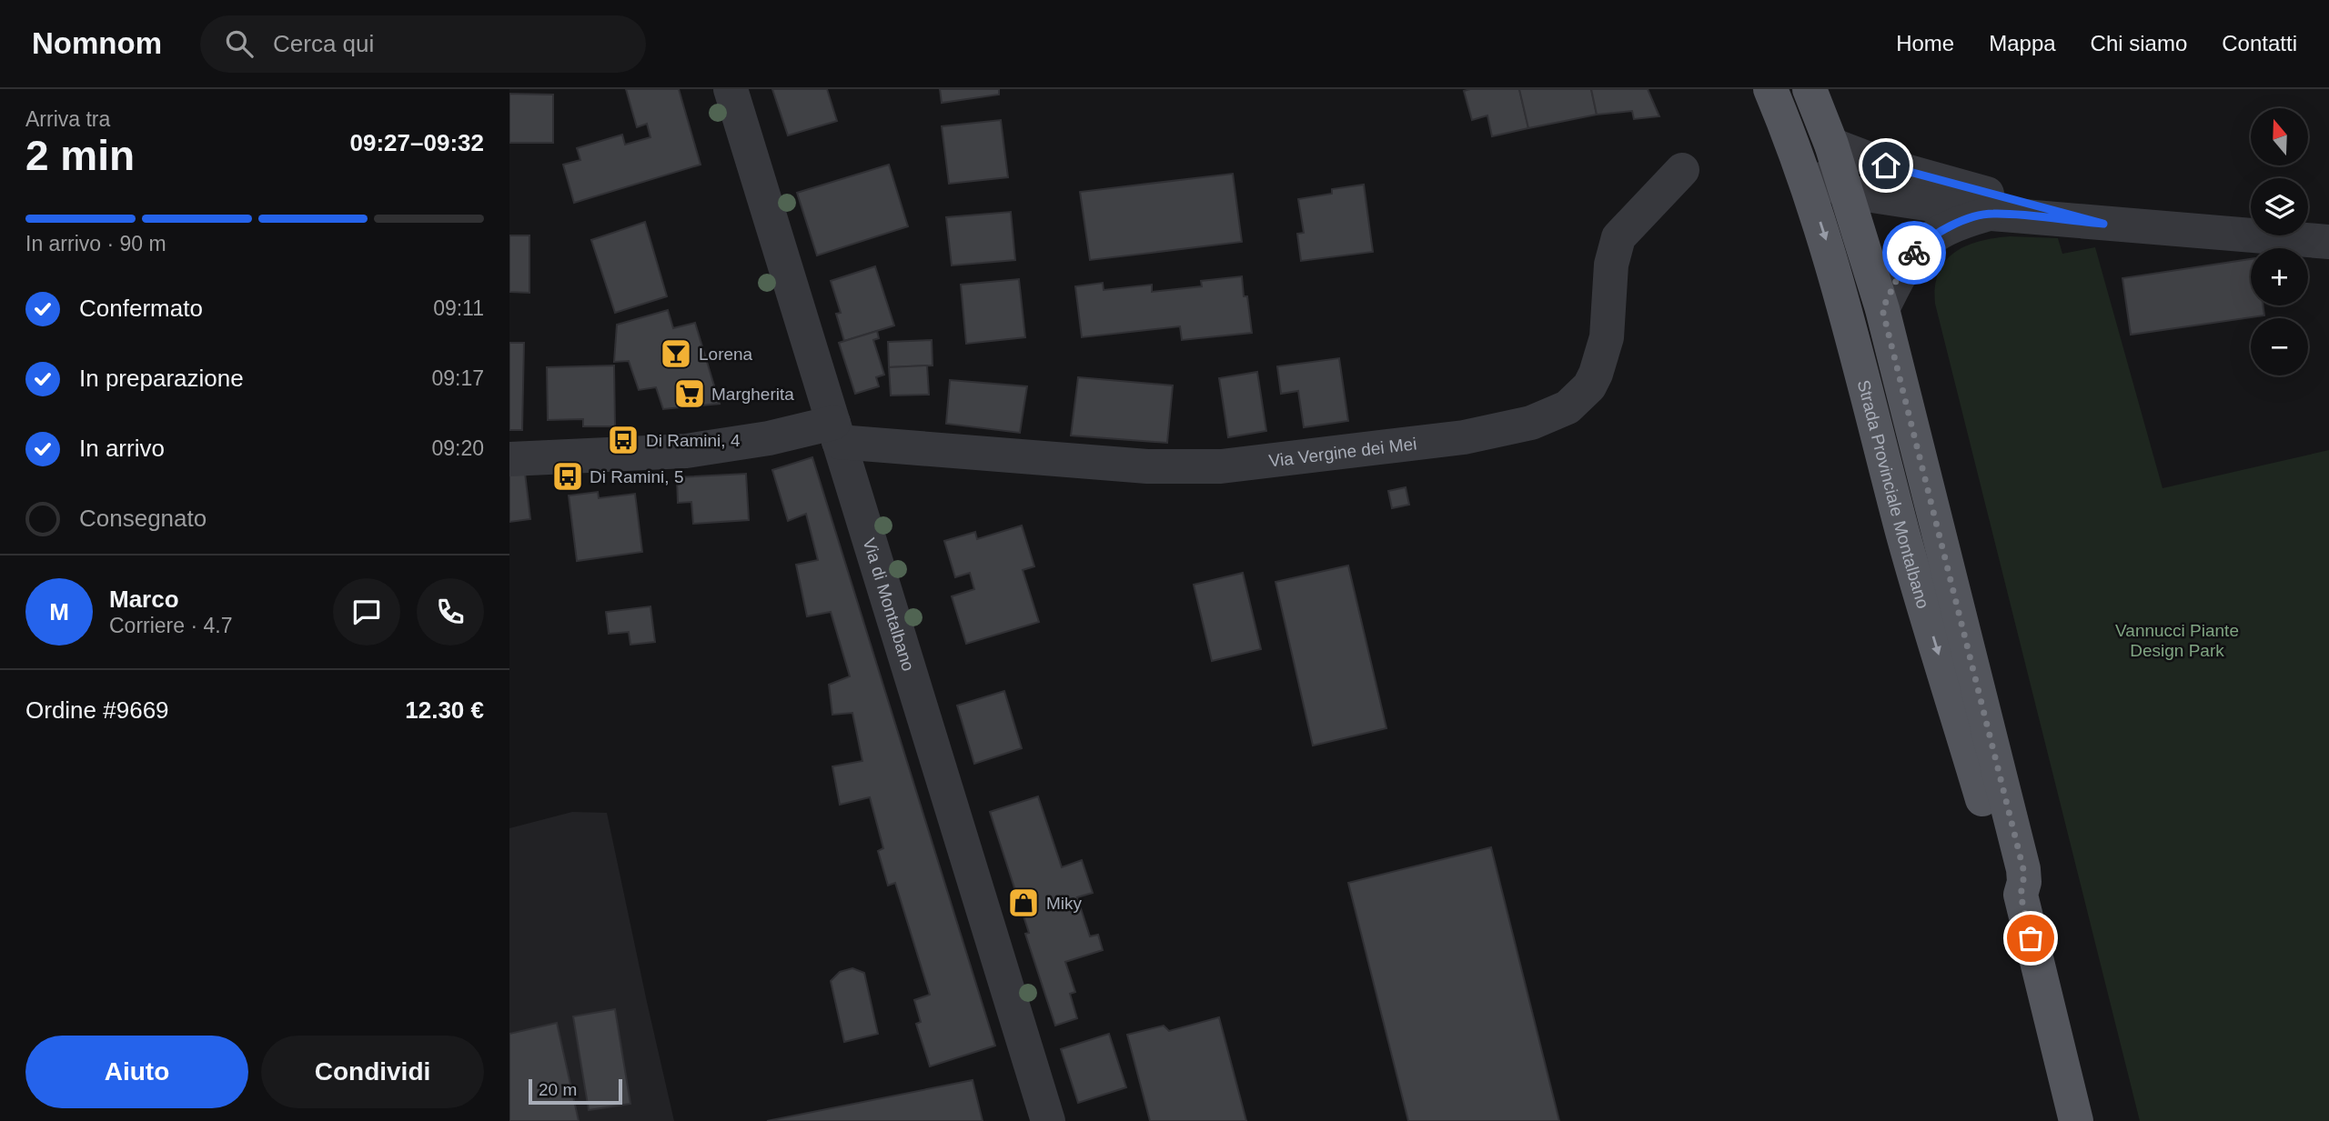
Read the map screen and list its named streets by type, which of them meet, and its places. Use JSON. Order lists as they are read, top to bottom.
{
  "streets": {
    "main road": ["Strada Provinciale Montalbano"],
    "street": ["Via Vergine dei Mei", "Via di Montalbano"]
  },
  "crossings": [
    ["Via Vergine dei Mei", "Via di Montalbano"]
  ],
  "parks": ["Vannucci Piante Design Park"],
  "places": {
    "bar": ["Lorena"],
    "supermarket": ["Margherita"],
    "bus stop": ["Di Ramini, 4", "Di Ramini, 5"],
    "shop": ["Miky"]
  },
  "scale_bar": "20 m",
  "north": "top",
  "page": {
    "header": "Nomnom",
    "search": "Cerca qui",
    "nav": [
      "Home",
      "Mappa",
      "Chi siamo",
      "Contatti"
    ],
    "heading": ["2 min", "Arriva tra", "09:27–09:32"],
    "panel": [
      "Marco",
      "Corriere · 4.7",
      "Ordine #9669",
      "12.30 €"
    ],
    "map_buttons": ["+", "−"],
    "bar": "In arrivo · 90 m",
    "list": [
      ["Confermato", "09:11"],
      ["In preparazione", "09:17"],
      ["In arrivo", "09:20"],
      "Consegnato"
    ],
    "round": "M",
    "buttons": ["Aiuto", "Condividi"],
    "scale": "20 m"
  }
}
